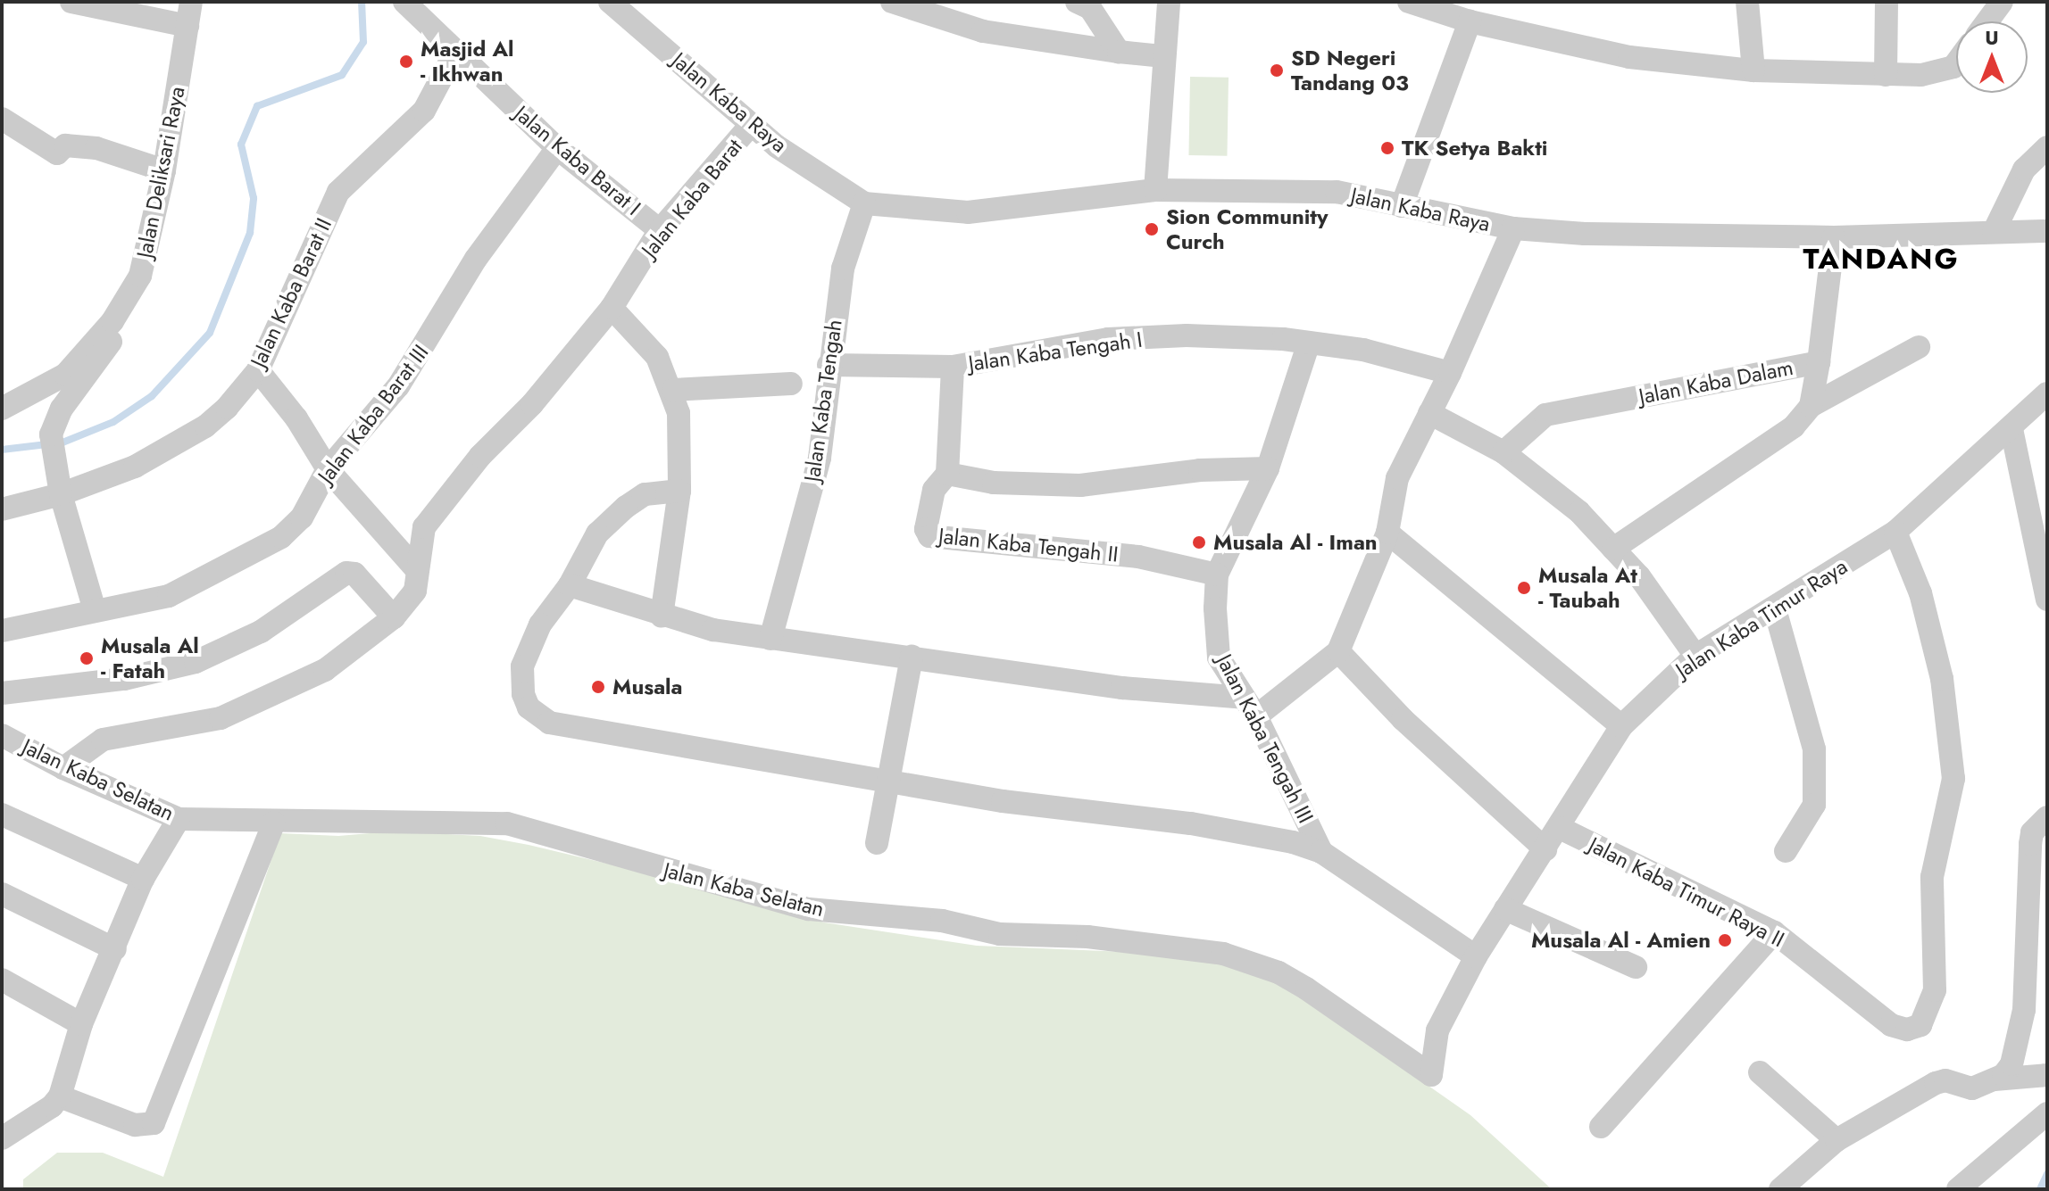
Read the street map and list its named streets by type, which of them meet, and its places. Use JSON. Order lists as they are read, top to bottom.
{
  "streets": {
    "street": [
      "Jalan Kaba Raya",
      "Jalan Kaba Barat I",
      "Jalan Deliksari Raya",
      "Jalan Kaba Barat",
      "Jalan Kaba Barat II",
      "Jalan Kaba Tengah I",
      "Jalan Kaba Dalam",
      "Jalan Kaba Tengah",
      "Jalan Kaba Barat III",
      "Jalan Kaba Tengah II",
      "Jalan Kaba Timur Raya",
      "Jalan Kaba Tengah III",
      "Jalan Kaba Selatan",
      "Jalan Kaba Timur Raya II"
    ]
  },
  "crossings": [
    ["Jalan Kaba Raya", "Jalan Kaba Barat"],
    ["Jalan Kaba Raya", "Jalan Kaba Dalam"],
    ["Jalan Kaba Raya", "Jalan Kaba Tengah"],
    ["Jalan Kaba Barat I", "Jalan Kaba Barat"],
    ["Jalan Kaba Barat I", "Jalan Kaba Barat II"],
    ["Jalan Kaba Barat I", "Jalan Kaba Barat III"],
    ["Jalan Kaba Tengah I", "Jalan Kaba Tengah"],
    ["Jalan Kaba Tengah I", "Jalan Kaba Tengah II"],
    ["Jalan Kaba Tengah I", "Jalan Kaba Tengah III"],
    ["Jalan Kaba Tengah II", "Jalan Kaba Tengah III"],
    ["Jalan Kaba Timur Raya", "Jalan Kaba Selatan"],
    ["Jalan Kaba Timur Raya", "Jalan Kaba Timur Raya II"]
  ],
  "districts": ["TANDANG"],
  "places": [
    "Masjid Al - Ikhwan",
    "SD Negeri Tandang 03",
    "TK Setya Bakti",
    "Sion Community Curch",
    "Musala Al - Iman",
    "Musala At - Taubah",
    "Musala Al - Fatah",
    "Musala",
    "Musala Al - Amien"
  ],
  "north": "top"
}
